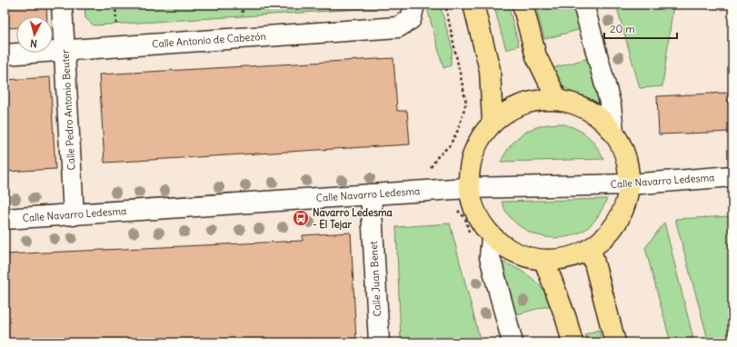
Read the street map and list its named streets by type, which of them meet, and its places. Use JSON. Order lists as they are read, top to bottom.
{
  "streets": {
    "street": [
      "Calle Antonio de Cabezón",
      "Calle Pedro Antonio Beuter",
      "Calle Navarro Ledesma",
      "Calle Juan Benet"
    ]
  },
  "crossings": [
    ["Calle Antonio de Cabezón", "Calle Pedro Antonio Beuter"],
    ["Calle Pedro Antonio Beuter", "Calle Navarro Ledesma"],
    ["Calle Navarro Ledesma", "Calle Juan Benet"]
  ],
  "places": {
    "bus stop": ["Navarro Ledesma - El Tejar"]
  },
  "scale_bar": "20 m",
  "north": "bottom"
}
